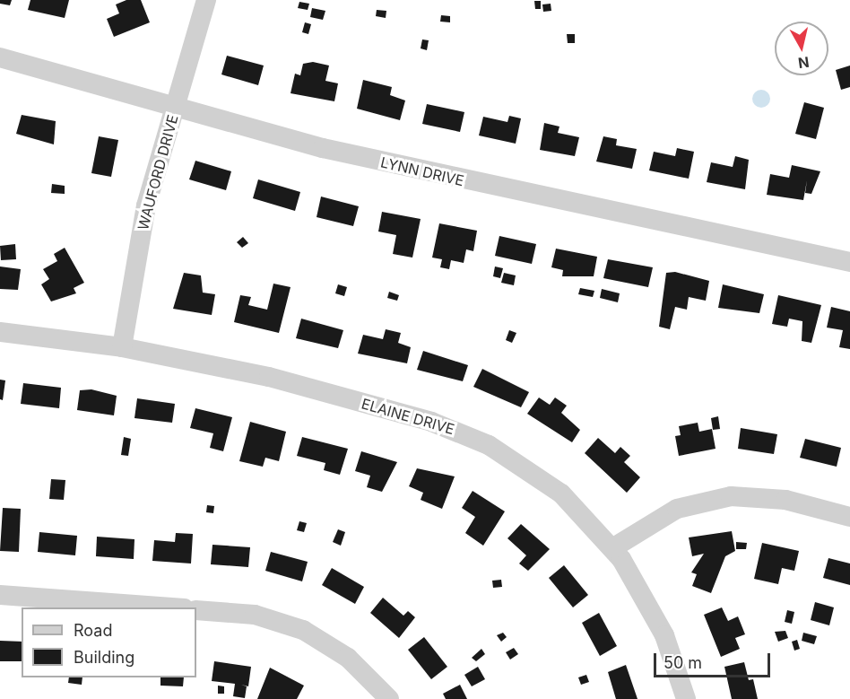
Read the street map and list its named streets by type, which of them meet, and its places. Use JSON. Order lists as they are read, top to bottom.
{
  "streets": {
    "street": ["LYNN DRIVE", "WAUFORD DRIVE", "ELAINE DRIVE"]
  },
  "crossings": [
    ["LYNN DRIVE", "WAUFORD DRIVE"],
    ["WAUFORD DRIVE", "ELAINE DRIVE"]
  ],
  "legend": ["Road", "Building"],
  "scale_bar": "50 m",
  "north": "bottom"
}
